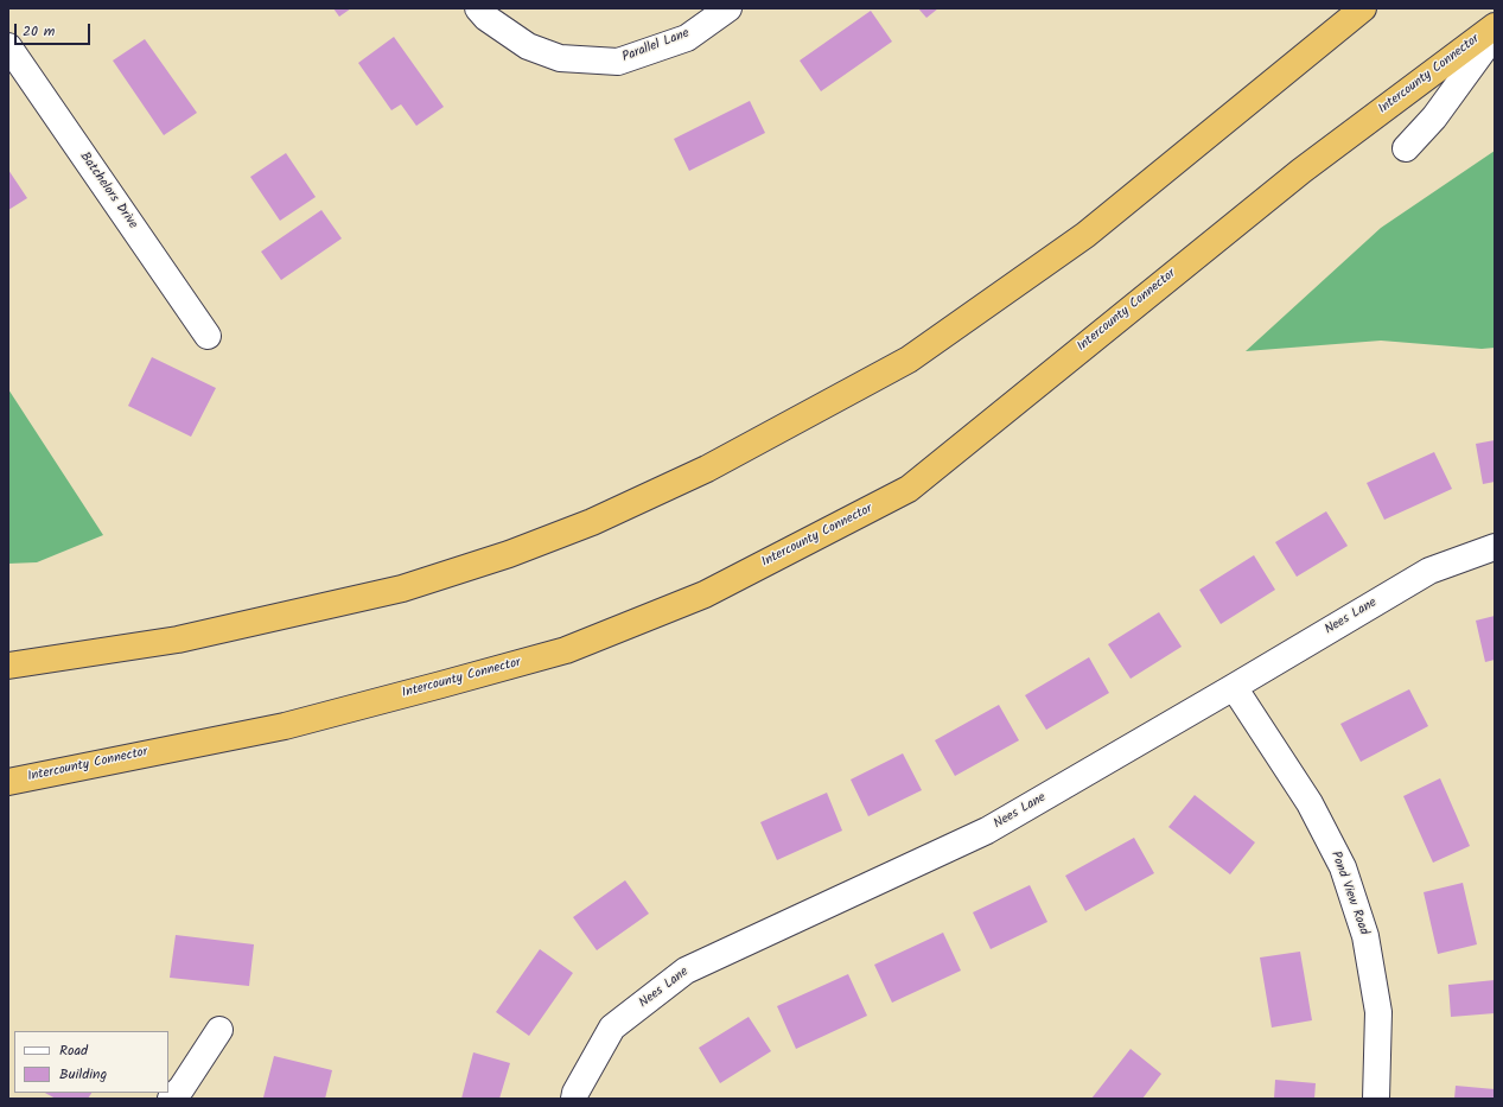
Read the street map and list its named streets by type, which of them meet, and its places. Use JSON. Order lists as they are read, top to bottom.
{
  "streets": {
    "highway": ["Intercounty Connector"],
    "street": [
      "Parallel Lane",
      "Batchelors Drive",
      "Nees Lane",
      "Pond View Road"
    ]
  },
  "crossings": [
    ["Nees Lane", "Pond View Road"]
  ],
  "legend": ["Road", "Building"],
  "scale_bar": "20 m"
}
